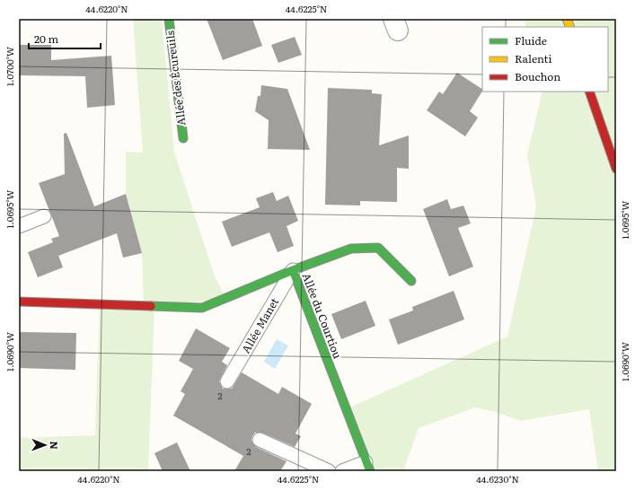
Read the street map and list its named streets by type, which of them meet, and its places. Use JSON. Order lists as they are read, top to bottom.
{
  "streets": {
    "street": ["Allée des Écureuils", "Allée du Courtiou"],
    "lane": ["Allée Manet"]
  },
  "crossings": [
    ["Allée du Courtiou", "Allée Manet"]
  ],
  "house_numbers": ["2", "2"],
  "legend": ["Fluide", "Ralenti", "Bouchon"],
  "scale_bar": "20 m",
  "north": "right",
  "coordinates": [
    "44.6220°N",
    "44.6225°N",
    "1.0700°W",
    "1.0695°W",
    "1.0690°W",
    "44.6230°N"
  ]
}
